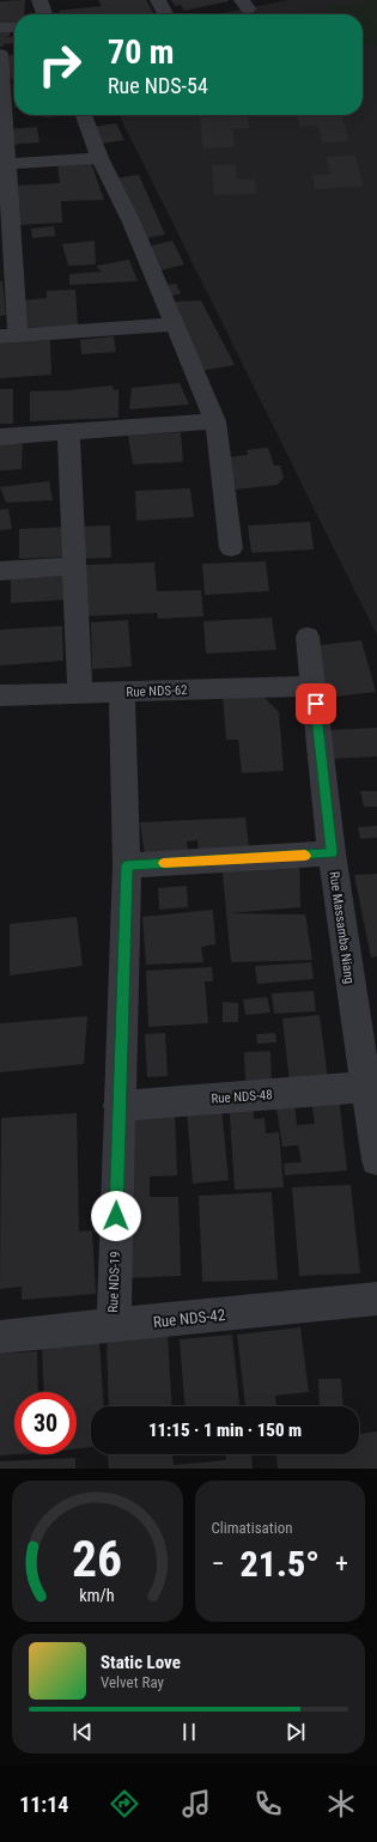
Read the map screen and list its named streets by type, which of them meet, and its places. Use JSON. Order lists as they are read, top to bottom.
{
  "streets": {
    "street": [
      "Rue NDS-62",
      "Rue Massamba Niang",
      "Rue NDS-48",
      "Rue NDS-19",
      "Rue NDS-42"
    ]
  },
  "crossings": [
    ["Rue NDS-62", "Rue Massamba Niang"],
    ["Rue NDS-62", "Rue NDS-19"],
    ["Rue Massamba Niang", "Rue NDS-48"],
    ["Rue NDS-48", "Rue NDS-19"],
    ["Rue NDS-19", "Rue NDS-42"]
  ],
  "page": {
    "turn": ["70 m", "Rue NDS-54"],
    "limit": "30",
    "trip": "11:15 · 1 min · 150 m",
    "tile": "Climatisation",
    "heat": ["−", "21.5°", "+"],
    "song": ["Static Love", "Velvet Ray"],
    "tabs": "11:14",
    "gauge": ["26", "km/h"]
  }
}
